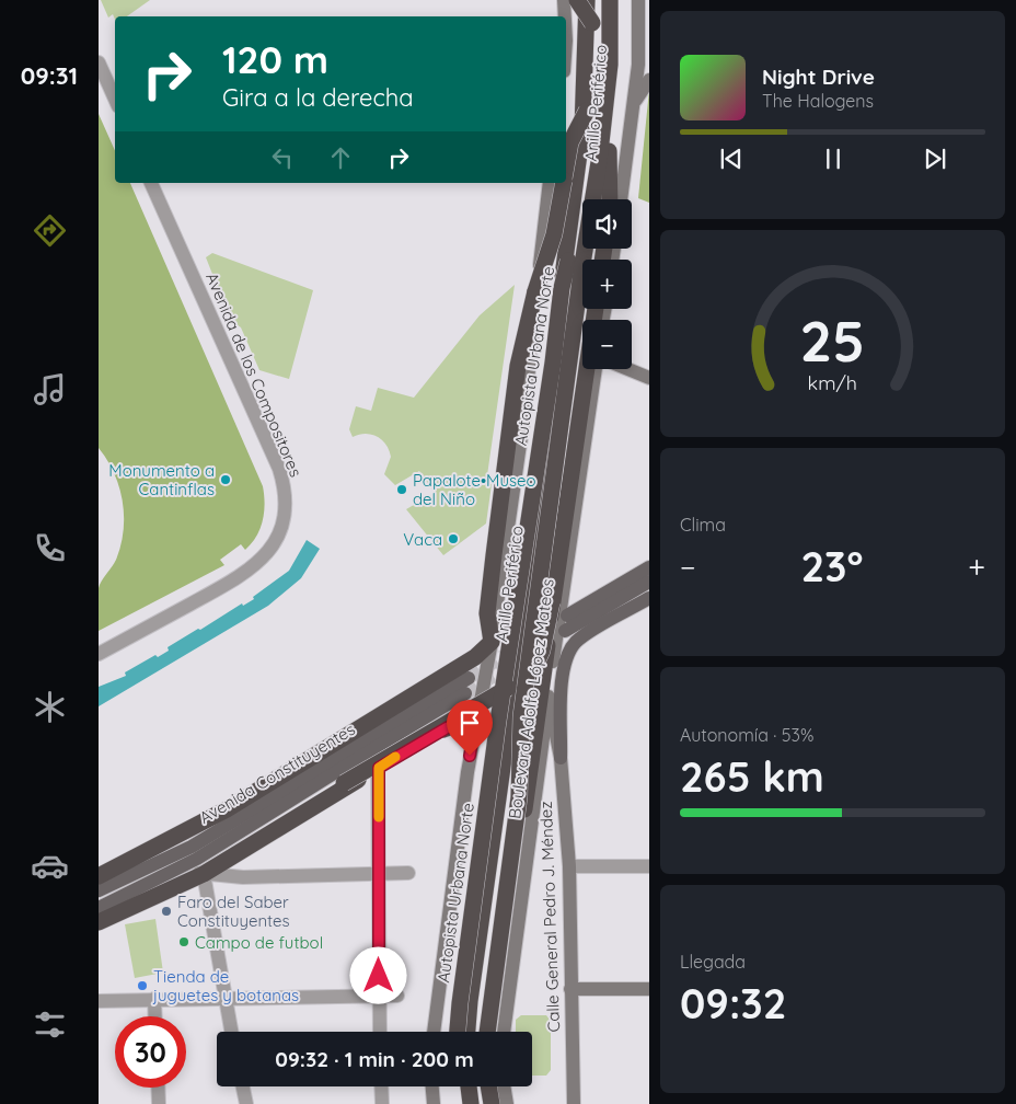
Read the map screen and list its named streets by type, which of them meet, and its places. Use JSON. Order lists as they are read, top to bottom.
{
  "streets": {
    "highway": ["Anillo Periférico", "Autopista Urbana Norte"],
    "main road": ["Boulevard Adolfo López Mateos", "Avenida Constituyentes", "Calle General Pedro J. Méndez"],
    "street": ["Avenida de los Compositores"]
  },
  "crossings": [
    ["Anillo Periférico", "Autopista Urbana Norte"],
    ["Boulevard Adolfo López Mateos", "Calle General Pedro J. Méndez"]
  ],
  "places": [
    "Monumento a Cantinflas",
    "Papalote•Museo del Niño",
    "Vaca",
    "Faro del Saber Constituyentes",
    "Campo de futbol",
    "Tienda de juguetes y botanas"
  ],
  "page": {
    "tabs": "09:31",
    "turn": ["120 m", "Gira a la derecha"],
    "song": ["Night Drive", "The Halogens"],
    "map_buttons": ["+", "−"],
    "tile": [
      "Clima",
      ["Autonomía · 53%", "265 km"],
      ["Llegada", "09:32"]
    ],
    "heat": ["−", "23°", "+"],
    "limit": "30",
    "trip": "09:32 · 1 min · 200 m",
    "gauge": ["25", "km/h"]
  }
}
